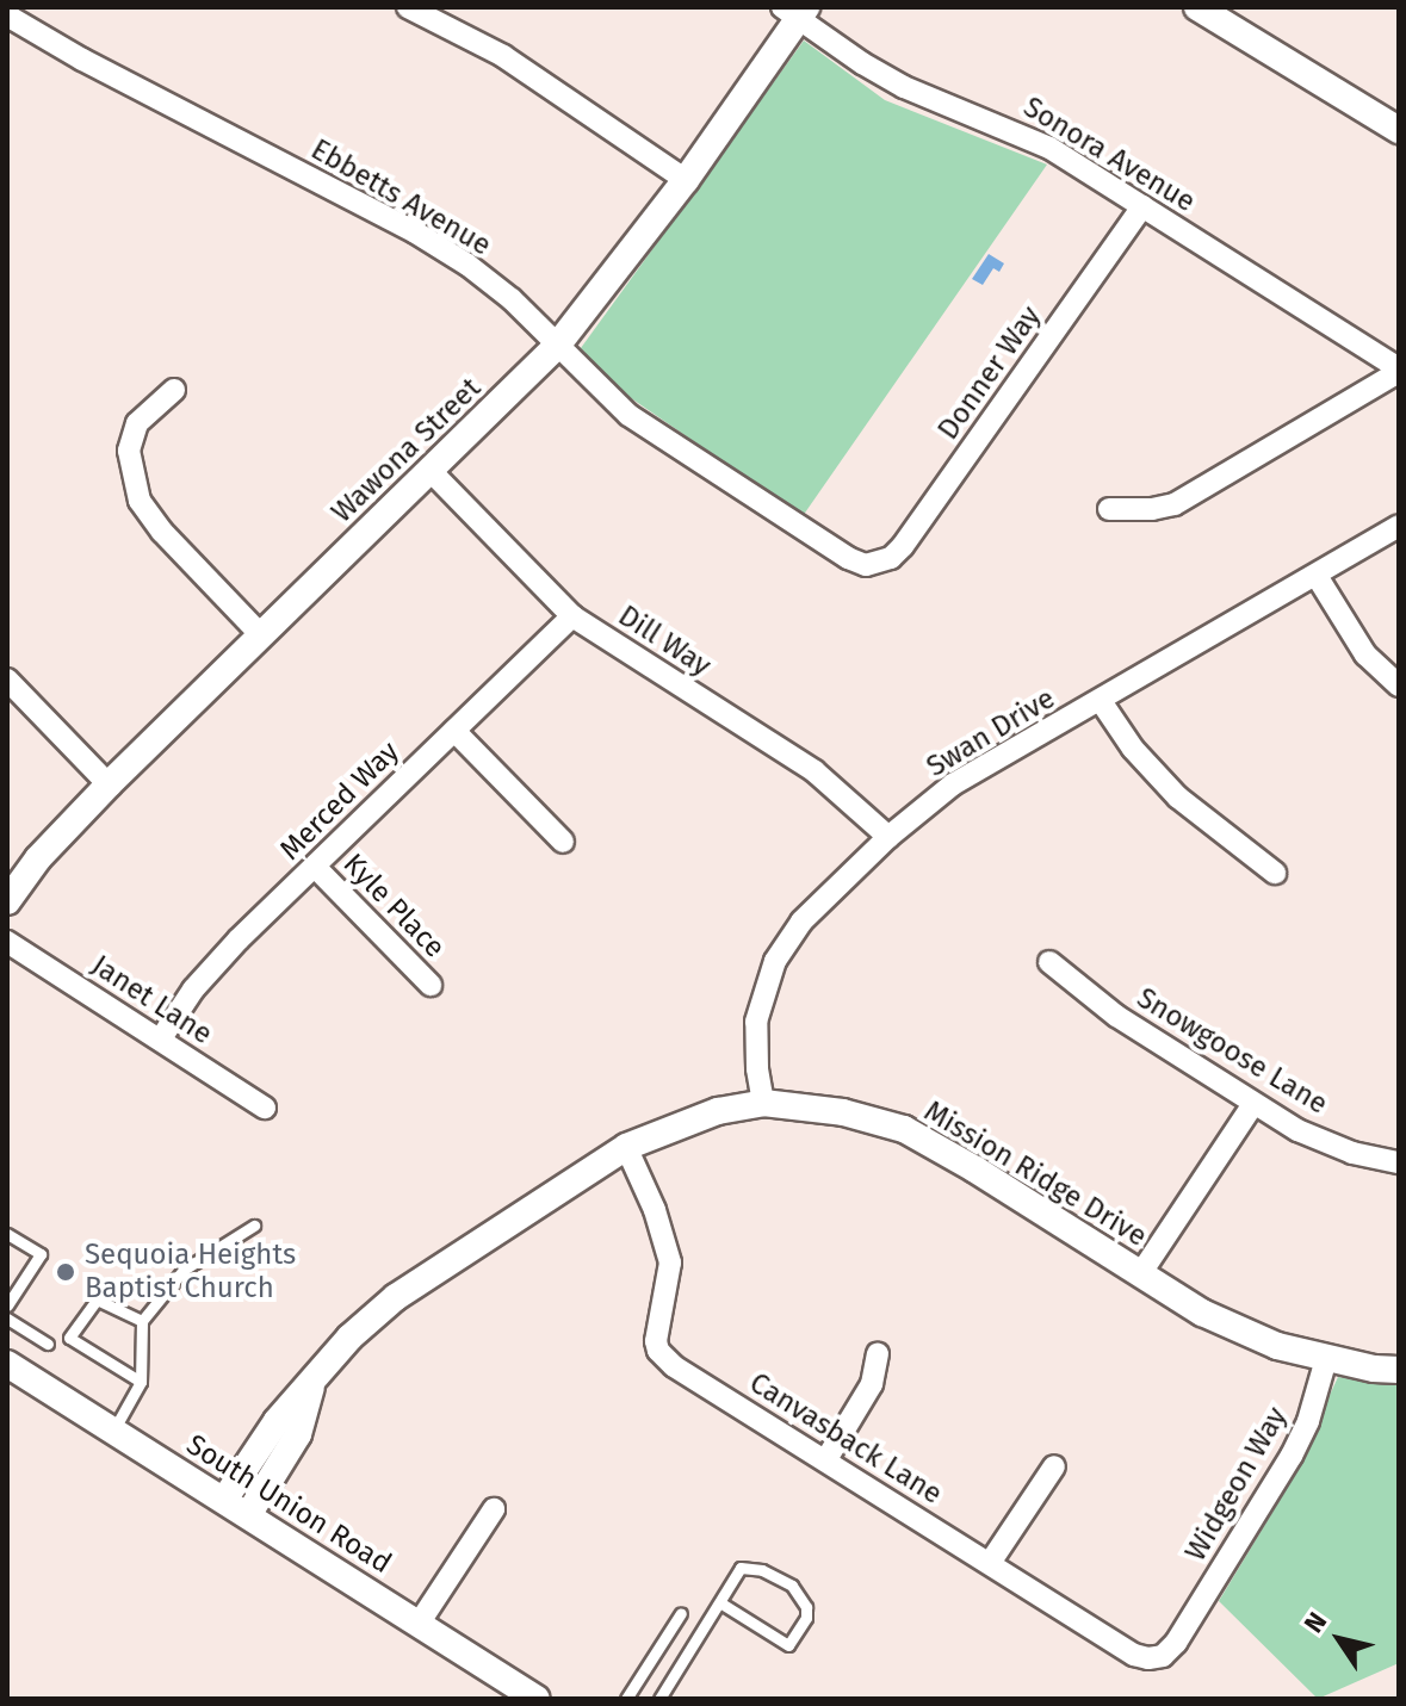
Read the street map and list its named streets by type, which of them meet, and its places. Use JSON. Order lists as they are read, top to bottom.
{
  "streets": {
    "street": [
      "Sonora Avenue",
      "Ebbetts Avenue",
      "Donner Way",
      "Wawona Street",
      "Dill Way",
      "Swan Drive",
      "Merced Way",
      "Kyle Place",
      "Janet Lane",
      "Snowgoose Lane",
      "Mission Ridge Drive",
      "Canvasback Lane",
      "Widgeon Way",
      "South Union Road"
    ]
  },
  "crossings": [
    ["Sonora Avenue", "Donner Way"],
    ["Sonora Avenue", "Wawona Street"],
    ["Ebbetts Avenue", "Donner Way"],
    ["Ebbetts Avenue", "Wawona Street"],
    ["Wawona Street", "Dill Way"],
    ["Dill Way", "Swan Drive"],
    ["Dill Way", "Merced Way"],
    ["Swan Drive", "Mission Ridge Drive"],
    ["Merced Way", "Kyle Place"],
    ["Merced Way", "Janet Lane"],
    ["Mission Ridge Drive", "Canvasback Lane"],
    ["Mission Ridge Drive", "Widgeon Way"],
    ["Mission Ridge Drive", "South Union Road"],
    ["Canvasback Lane", "Widgeon Way"]
  ],
  "places": ["Sequoia Heights Baptist Church"],
  "north": "top left"
}
